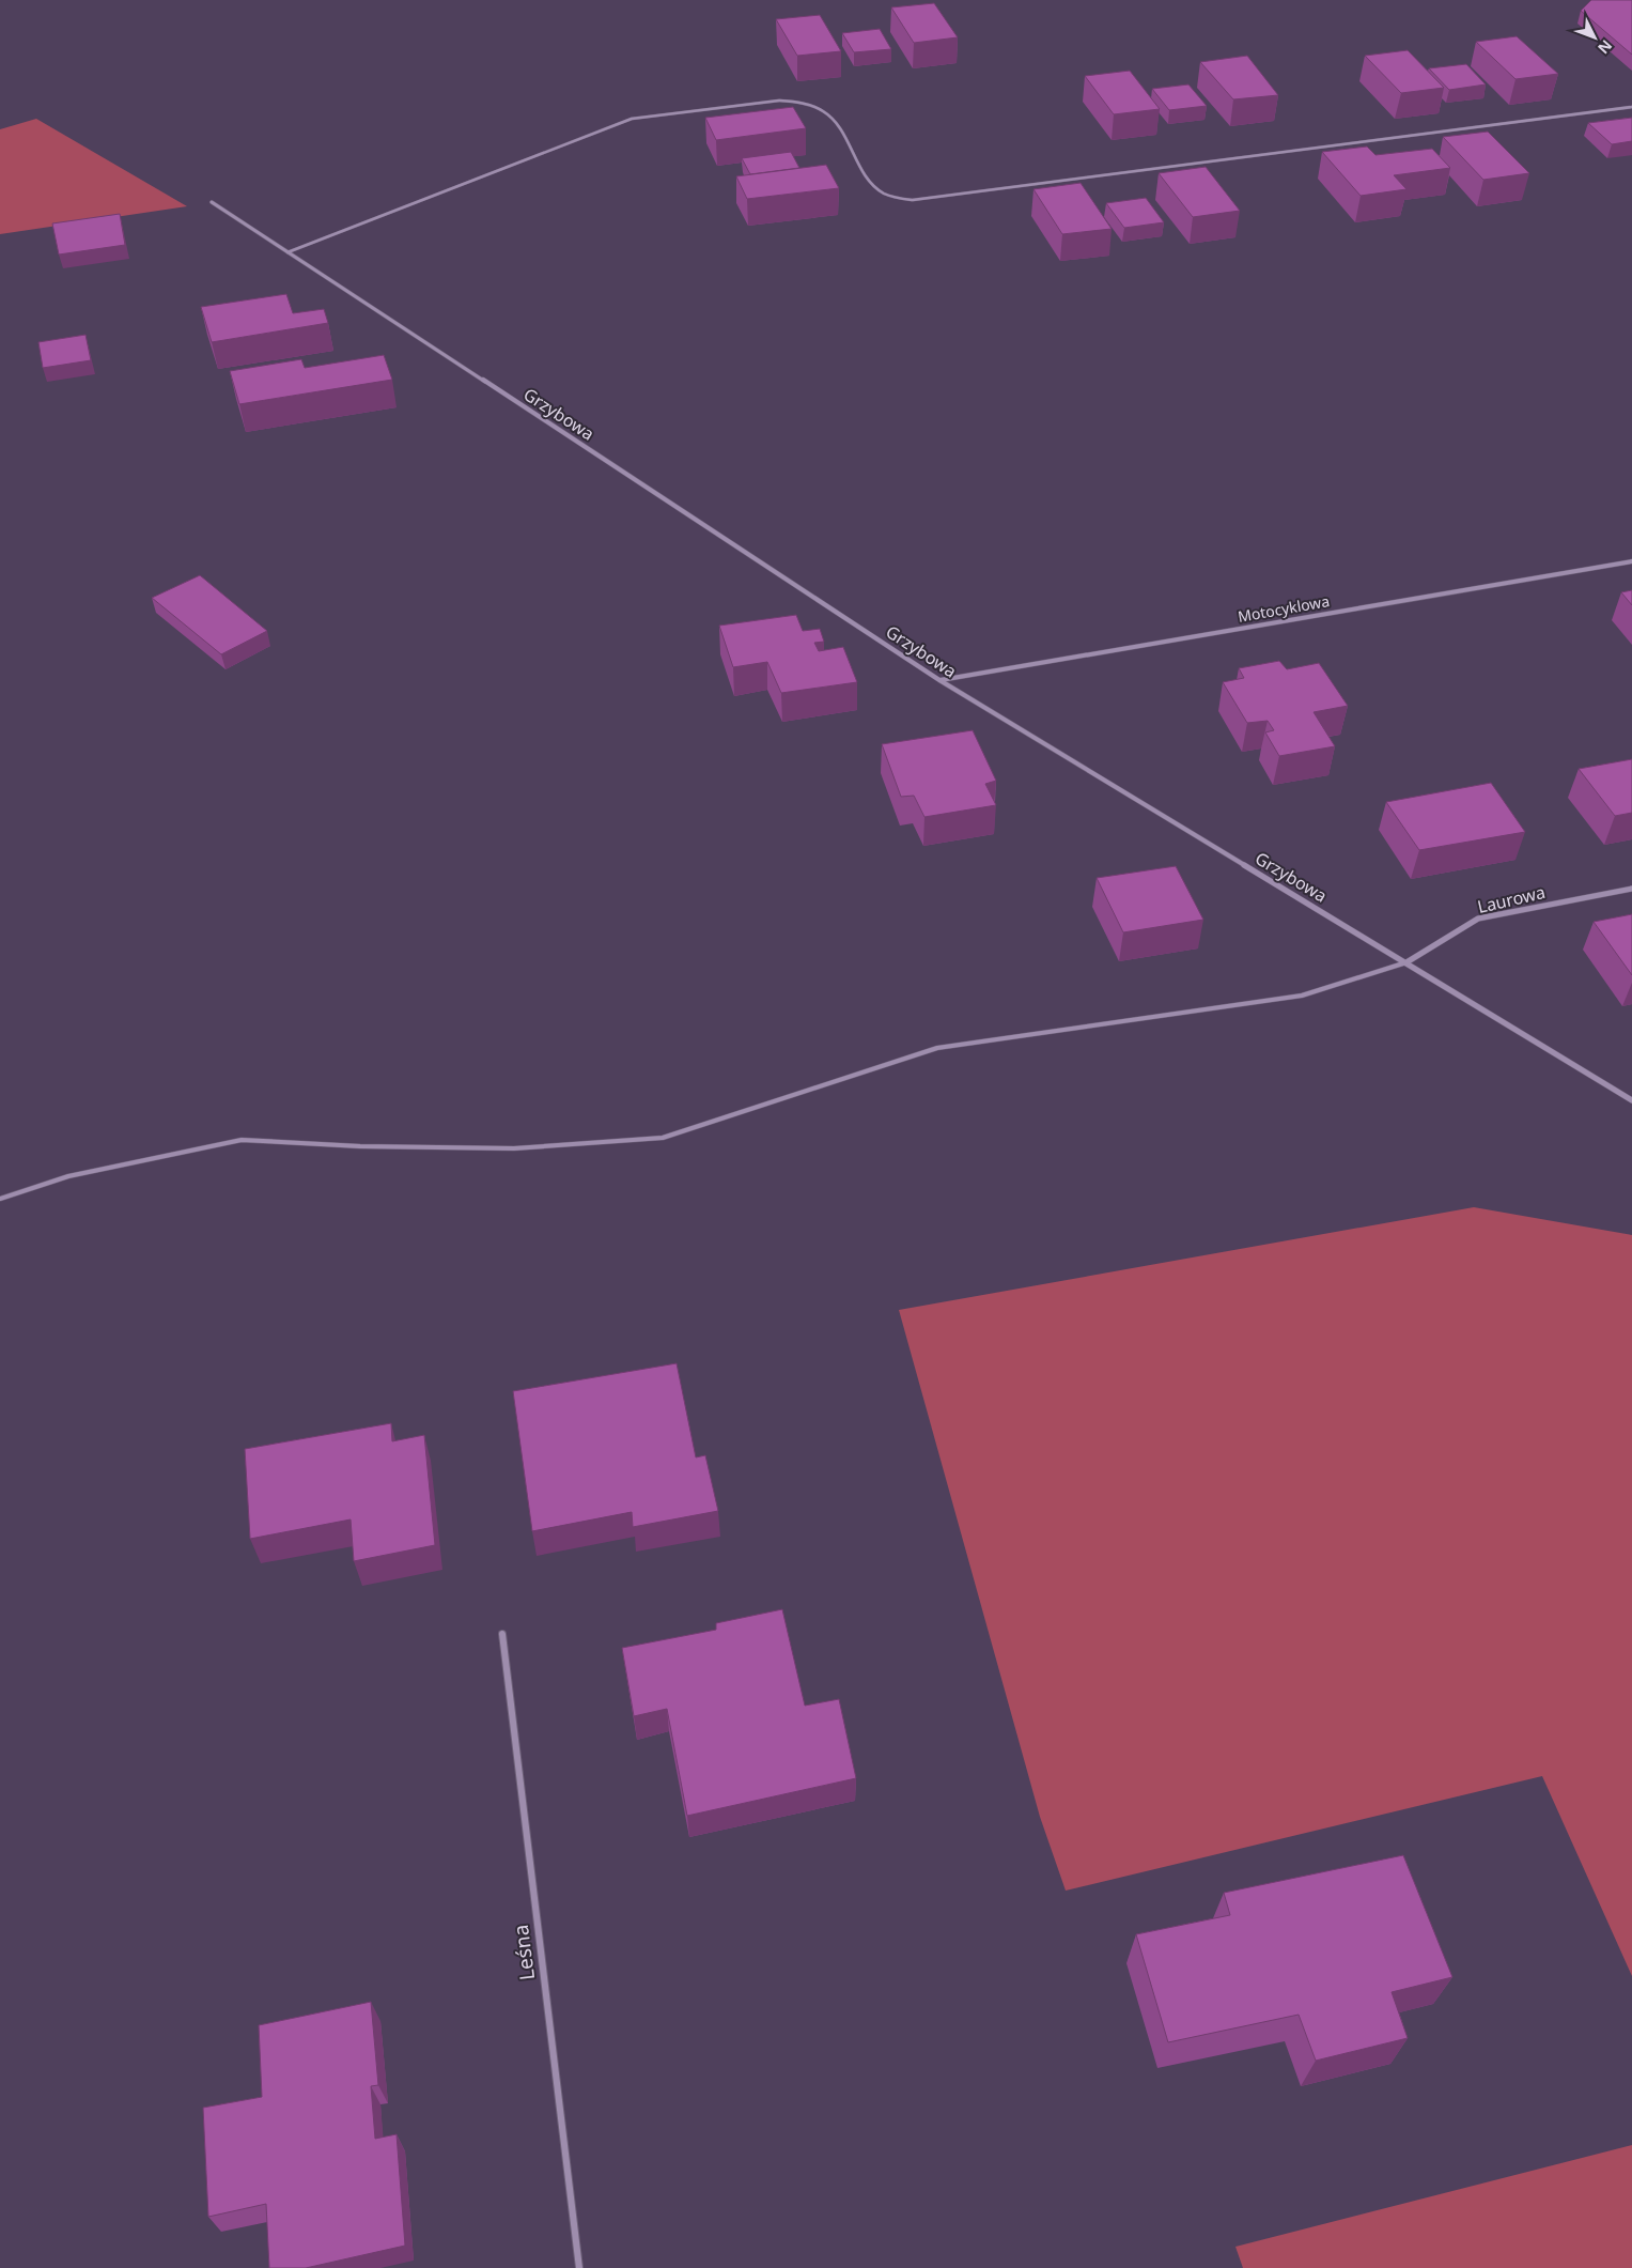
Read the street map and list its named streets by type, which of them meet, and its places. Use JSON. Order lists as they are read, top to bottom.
{
  "streets": {
    "street": [
      "Grzybowa",
      "Motocyklowa",
      "Laurowa",
      "Leśna"
    ]
  },
  "crossings": [
    ["Grzybowa", "Motocyklowa"],
    ["Grzybowa", "Laurowa"]
  ],
  "north": "bottom right"
}
